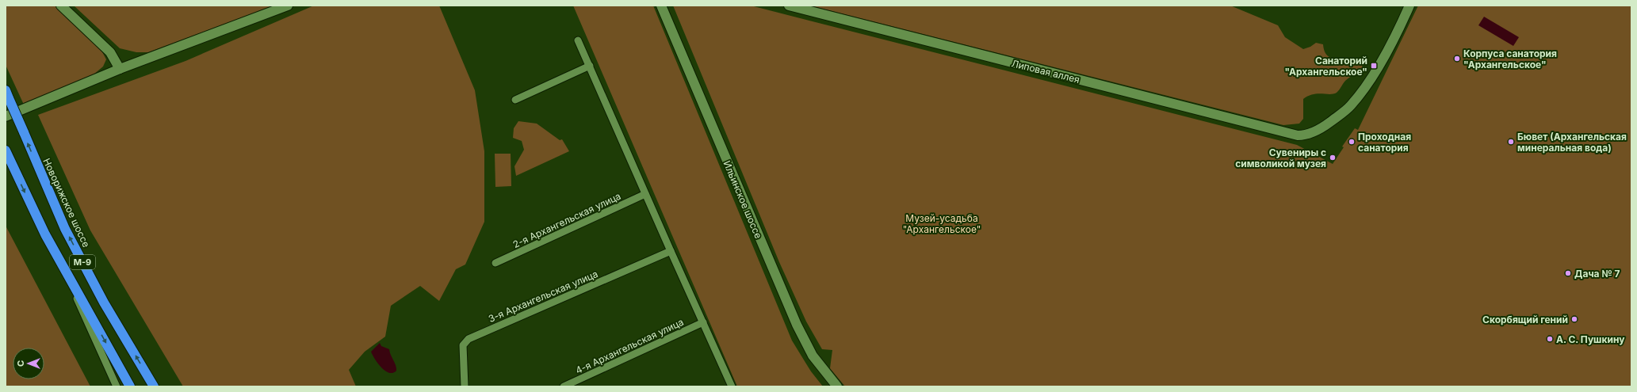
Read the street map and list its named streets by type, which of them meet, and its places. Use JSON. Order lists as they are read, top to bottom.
{
  "streets": {
    "highway": ["Новорижское шоссе", "М-9"],
    "street": [
      "Липовая аллея",
      "Ильинское шоссе",
      "2-я Архангельская улица",
      "3-я Архангельская улица",
      "4-я Архангельская улица"
    ]
  },
  "parks": ["Музей-усадьба \"Архангельское\""],
  "places": {
    "other": [
      "Корпуса санатория \"Архангельское\"",
      "Проходная санатория",
      "Бювет (Архангельская минеральная вода)",
      "Сувениры с символикой музея",
      "Дача № 7",
      "Скорбящий гений",
      "А. С. Пушкину"
    ],
    "transit": ["Санаторий \"Архангельское\""]
  },
  "north": "left"
}
